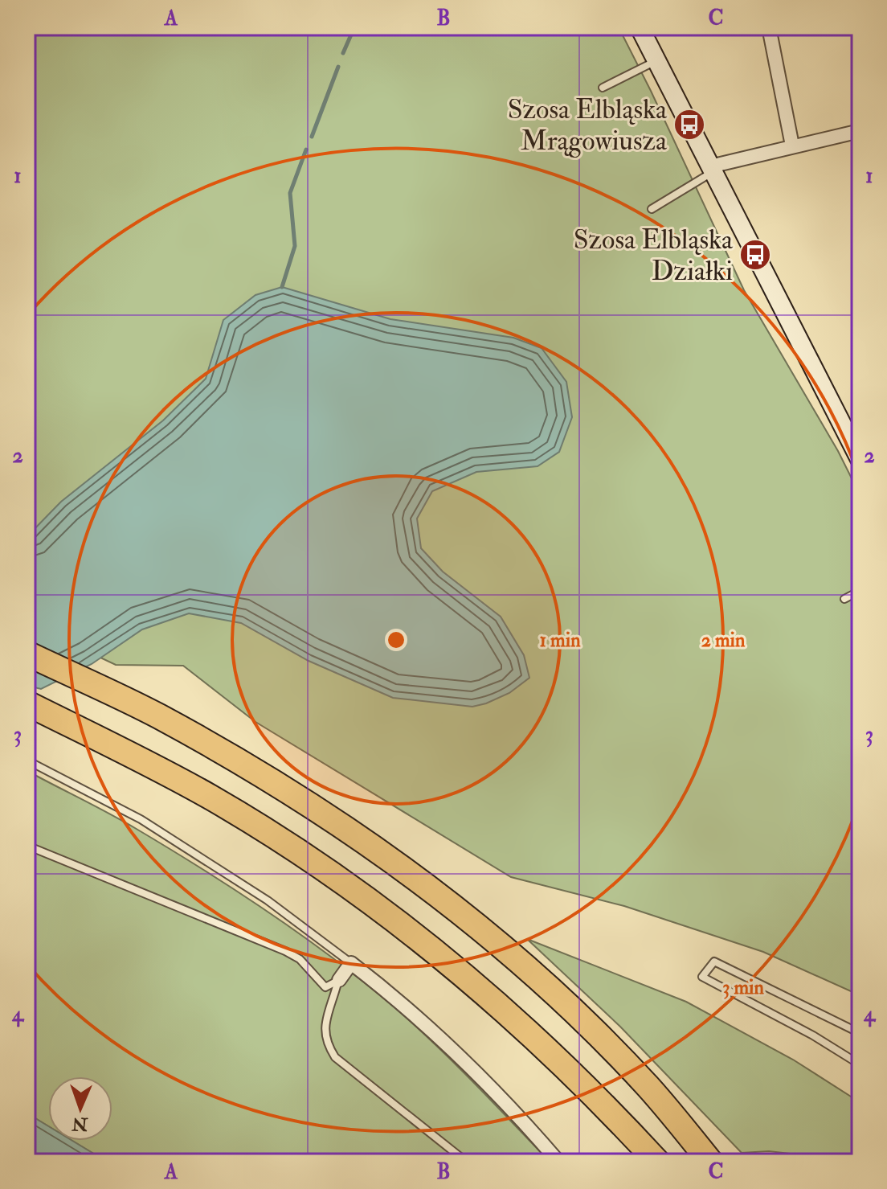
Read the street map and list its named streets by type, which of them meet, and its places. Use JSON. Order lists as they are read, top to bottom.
{
  "places": {
    "bus stop": ["Szosa Elbląska Mrągowiusza", "Szosa Elbląska Działki"]
  },
  "north": "bottom",
  "grid": {
    "columns": ["A", "B", "C"],
    "rows": [
      "1",
      "2",
      "3",
      "4"
    ]
  },
  "rings": ["1 min", "2 min", "3 min"]
}
